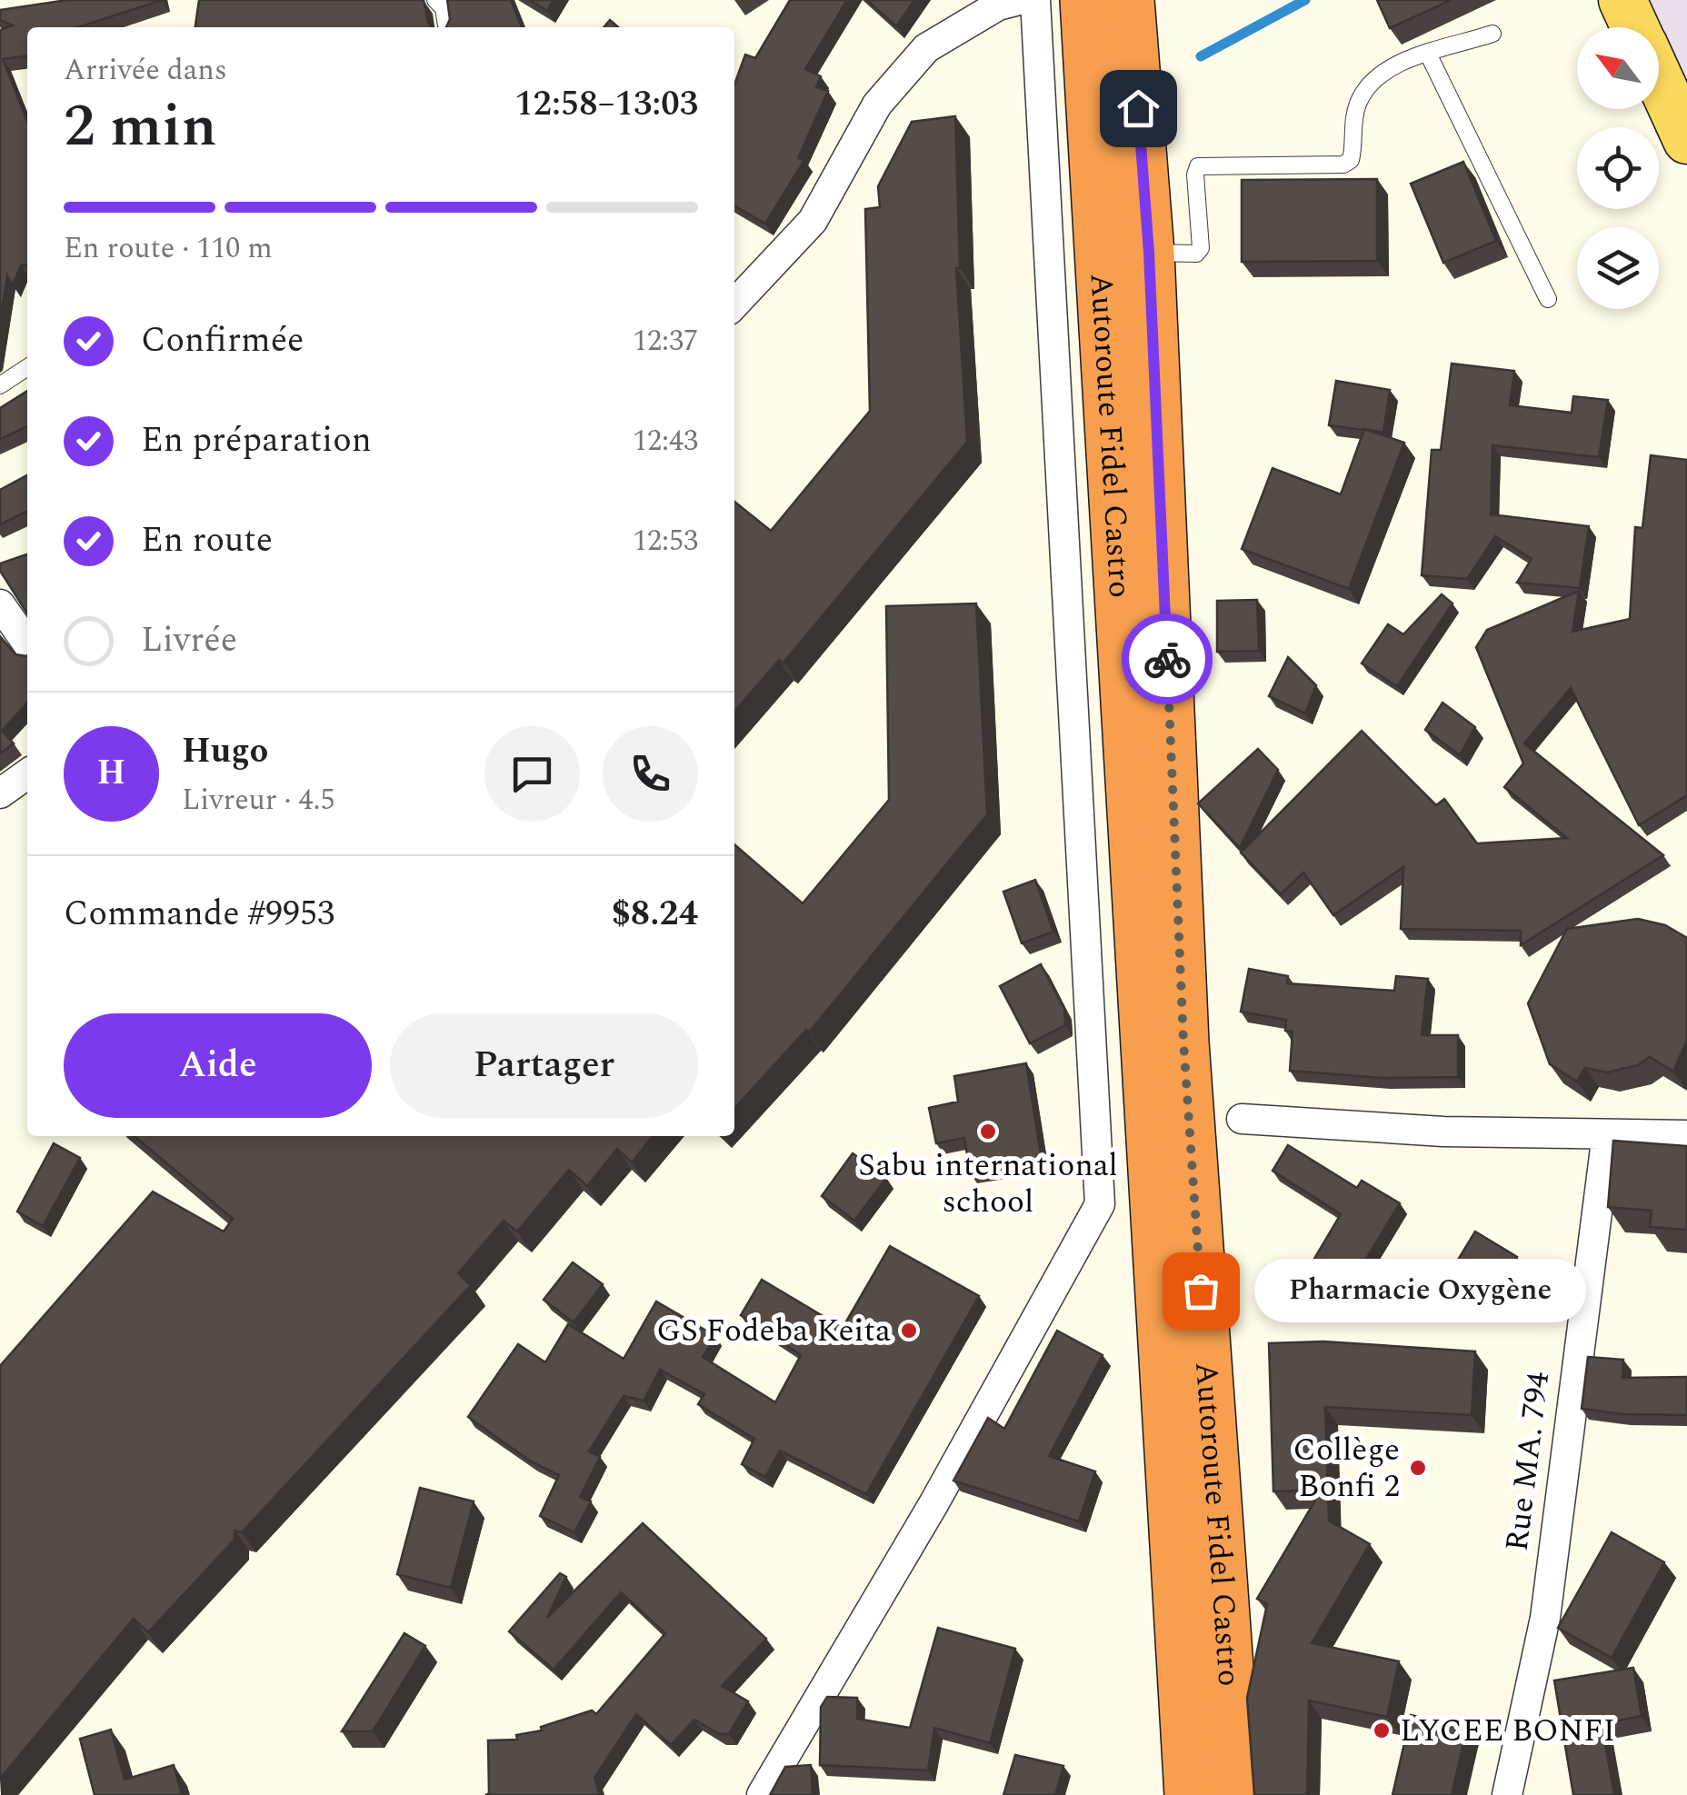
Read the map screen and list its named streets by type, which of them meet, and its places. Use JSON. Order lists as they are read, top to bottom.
{
  "streets": {
    "highway": ["Autoroute Fidel Castro"],
    "street": ["Rue MA. 794"]
  },
  "places": [
    "Sabu international school",
    "Pharmacie Oxygène",
    "GS Fodeba Keita",
    "Collège Bonfi 2",
    "LYCEE BONFI"
  ],
  "north": "top left",
  "page": {
    "heading": ["2 min", "Arrivée dans", "12:58–13:03"],
    "panel": [
      "Hugo",
      "Livreur · 4.5",
      "Commande #9953",
      "$8.24"
    ],
    "bar": "En route · 110 m",
    "list": [
      ["Confirmée", "12:37"],
      ["En préparation", "12:43"],
      ["En route", "12:53"],
      "Livrée"
    ],
    "round": "H",
    "buttons": ["Aide", "Partager"],
    "bubble": "Pharmacie Oxygène"
  }
}
